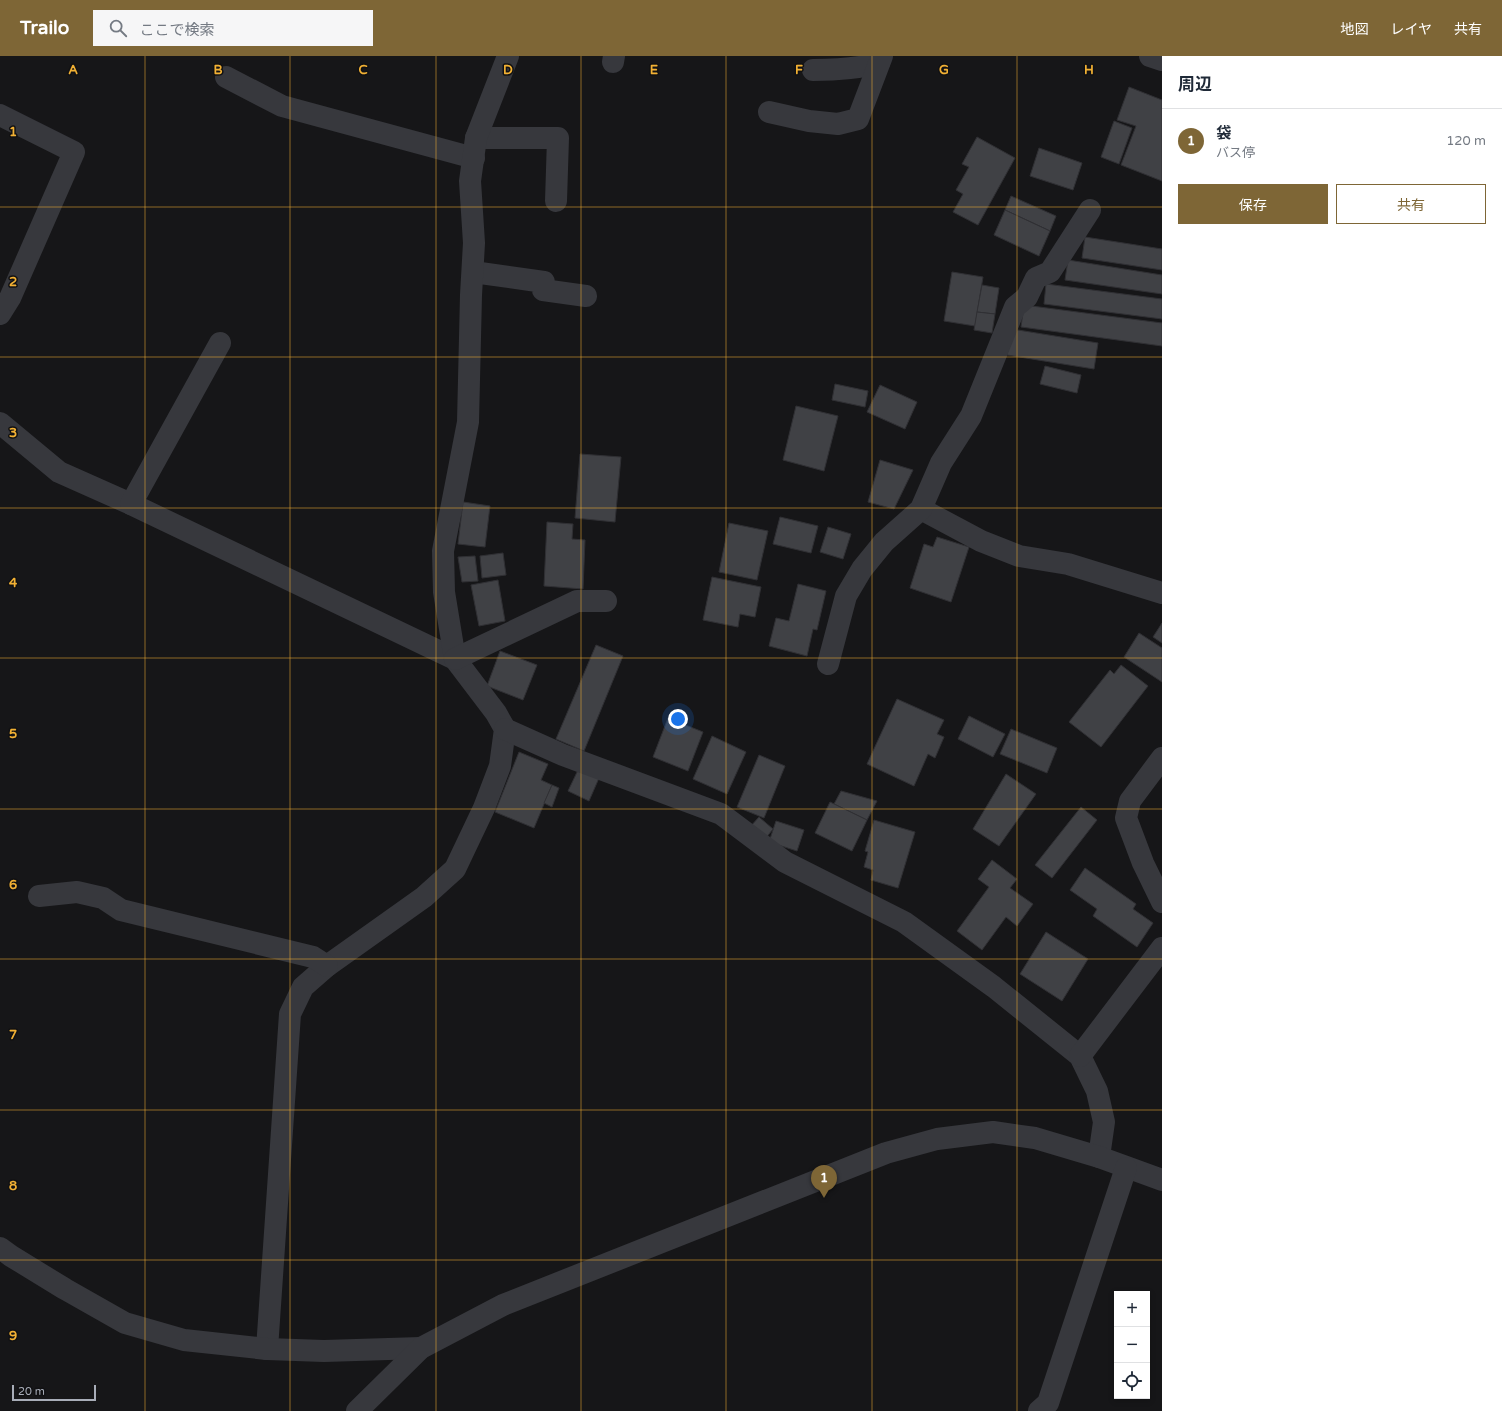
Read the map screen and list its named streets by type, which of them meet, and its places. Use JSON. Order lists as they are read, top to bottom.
{
  "scale_bar": "20 m",
  "page": {
    "header": "Trailo",
    "search": "ここで検索",
    "nav": ["地図", "レイヤ", "共有"],
    "heading": "周辺",
    "list": [
      {
        "mark": "1",
        "name": "袋",
        "note": "バス停",
        "value": "120 m"
      }
    ],
    "buttons": ["保存", "共有"],
    "pins": "1",
    "map_buttons": ["+", "−"],
    "scale": "20 m"
  },
  "grid": {
    "columns": [
      "A",
      "B",
      "C",
      "D",
      "E",
      "F",
      "G",
      "H"
    ],
    "rows": [
      "1",
      "2",
      "3",
      "4",
      "5",
      "6",
      "7",
      "8",
      "9"
    ]
  }
}
